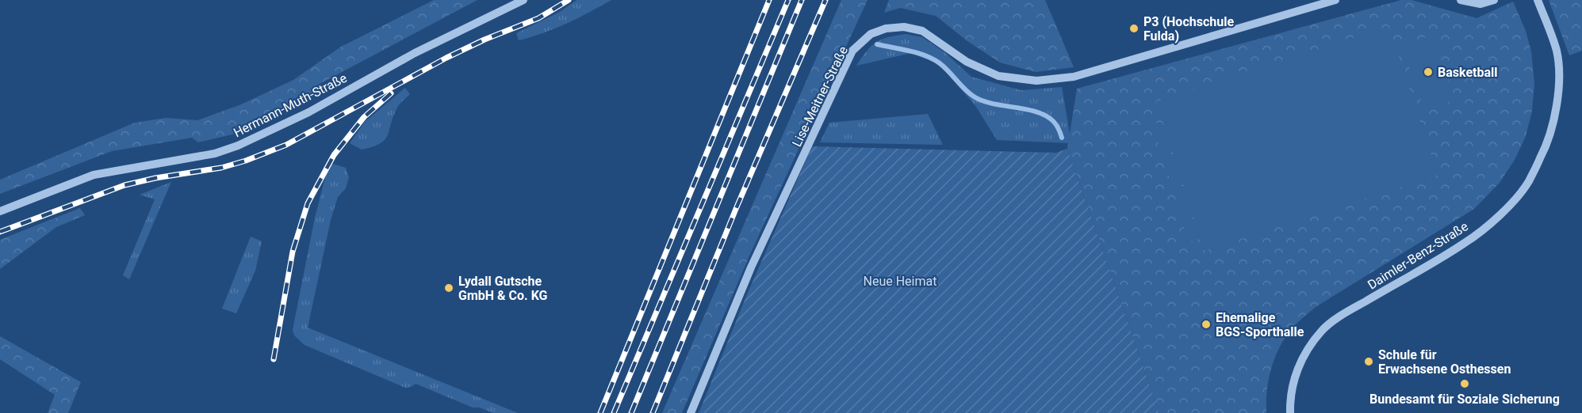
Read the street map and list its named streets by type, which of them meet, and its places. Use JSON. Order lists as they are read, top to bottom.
{
  "streets": {
    "street": ["Lise-Meitner-Straße", "Hermann-Muth-Straße", "Daimler-Benz-Straße"]
  },
  "parks": ["Neue Heimat"],
  "places": [
    "P3 (Hochschule Fulda)",
    "Basketball",
    "Lydall Gutsche GmbH & Co. KG",
    "Ehemalige BGS-Sporthalle",
    "Schule für Erwachsene Osthessen",
    "Bundesamt für Soziale Sicherung"
  ]
}
